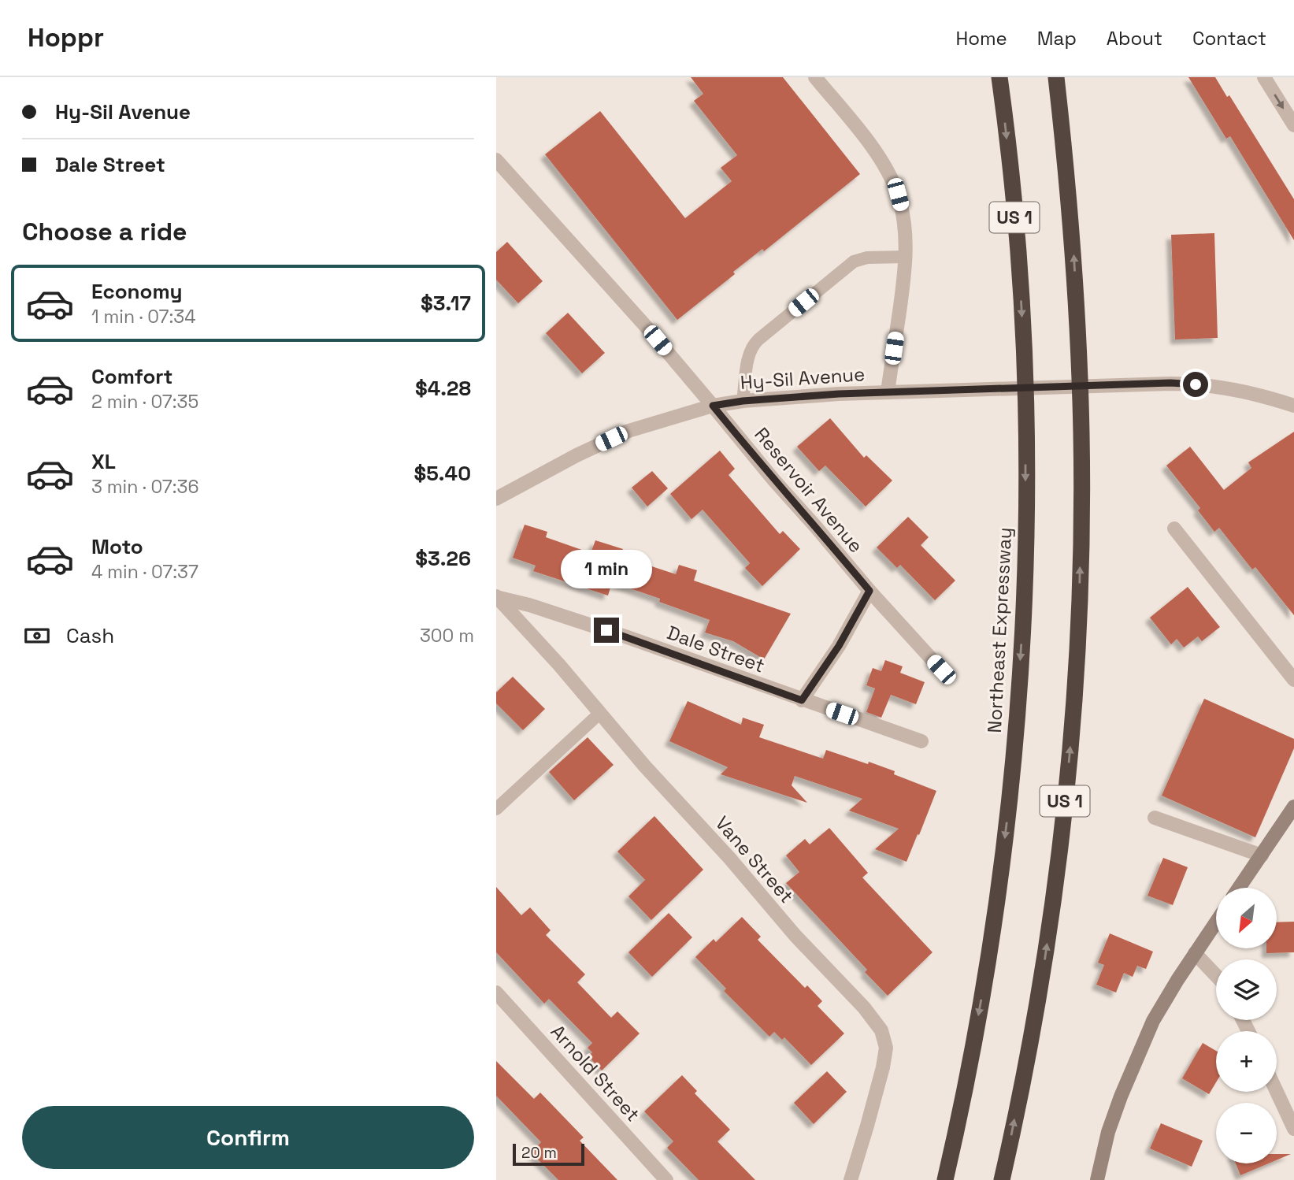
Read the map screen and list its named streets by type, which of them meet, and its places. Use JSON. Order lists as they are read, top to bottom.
{
  "streets": {
    "highway": ["US 1", "Northeast Expressway"],
    "street": [
      "Hy-Sil Avenue",
      "Reservoir Avenue",
      "Dale Street",
      "Vane Street",
      "Arnold Street"
    ]
  },
  "crossings": [
    ["Hy-Sil Avenue", "Reservoir Avenue"],
    ["Dale Street", "Vane Street"]
  ],
  "scale_bar": "20 m",
  "north": "bottom left",
  "page": {
    "header": "Hoppr",
    "nav": [
      "Home",
      "Map",
      "About",
      "Contact"
    ],
    "banner": ["Hy-Sil Avenue", "Dale Street"],
    "heading": "Choose a ride",
    "list": [
      {
        "name": "Economy",
        "note": "1 min · 07:34",
        "value": "$3.17"
      },
      {
        "name": "Comfort",
        "note": "2 min · 07:35",
        "value": "$4.28"
      },
      {
        "name": "XL",
        "note": "3 min · 07:36",
        "value": "$5.40"
      },
      {
        "name": "Moto",
        "note": "4 min · 07:37",
        "value": "$3.26"
      }
    ],
    "bubble": "1 min",
    "pay": ["Cash", "300 m"],
    "map_buttons": ["+", "−"],
    "buttons": "Confirm",
    "scale": "20 m"
  }
}
